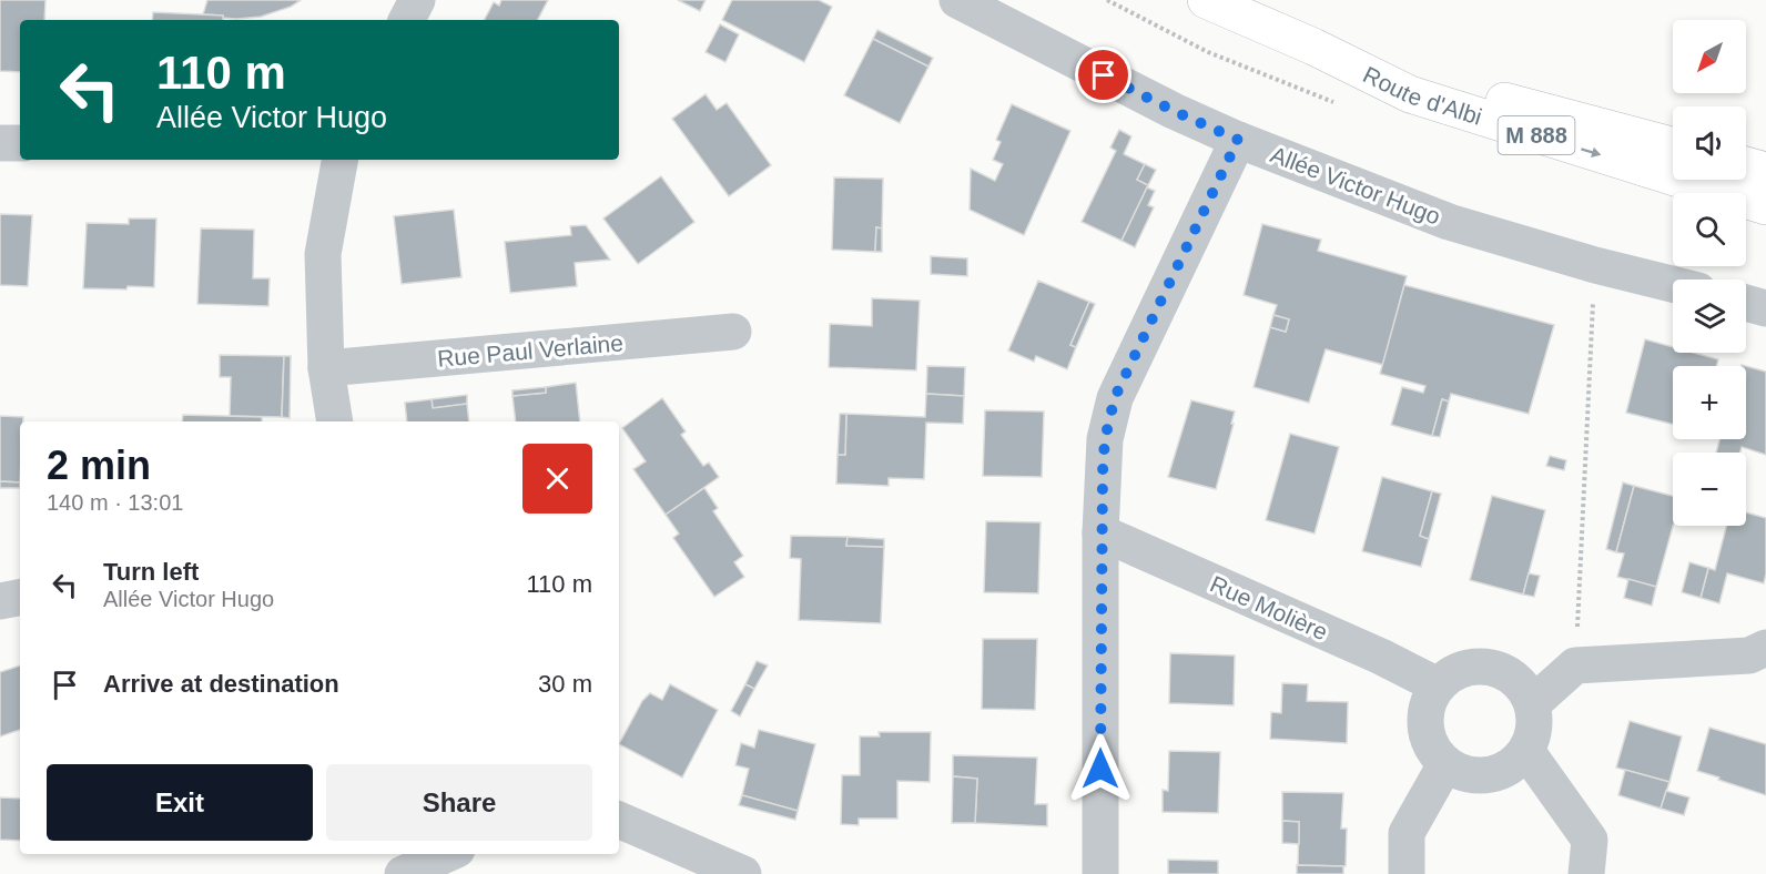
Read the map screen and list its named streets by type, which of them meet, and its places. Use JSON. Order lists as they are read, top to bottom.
{
  "streets": {
    "main road": ["Route d'Albi", "M 888"],
    "street": ["Allée Victor Hugo", "Rue Paul Verlaine", "Rue Molière"]
  },
  "north": "bottom left",
  "page": {
    "map_buttons": ["+", "−"],
    "turn": ["110 m", "Allée Victor Hugo"],
    "heading": ["2 min", "140 m · 13:01"],
    "list": [
      {
        "name": "Turn left",
        "note": "Allée Victor Hugo",
        "value": "110 m"
      },
      {
        "name": "Arrive at destination",
        "value": "30 m"
      }
    ],
    "buttons": ["Exit", "Share"]
  }
}
